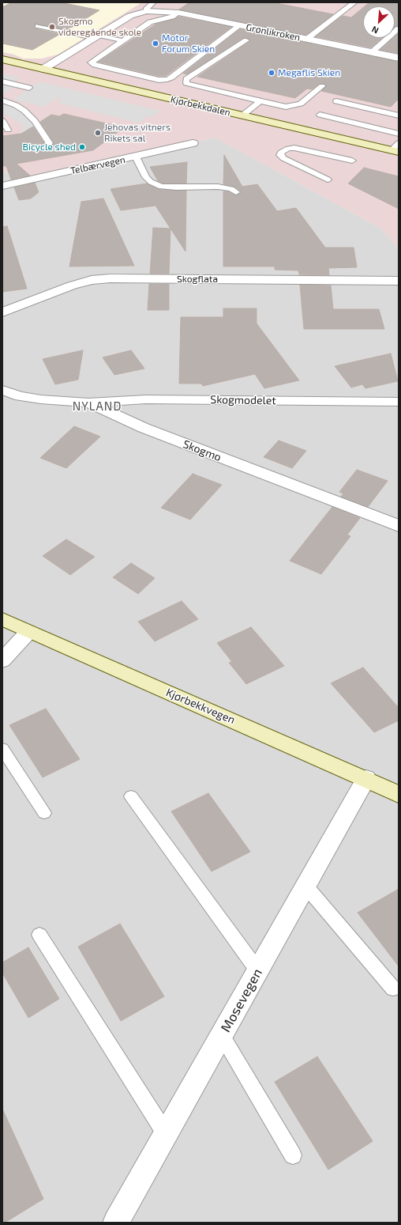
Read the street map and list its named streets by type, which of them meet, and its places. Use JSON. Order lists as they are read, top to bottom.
{
  "streets": {
    "street": [
      "Grønlikroken",
      "Kjørbekkdalen",
      "Telbærvegen",
      "Skogflata",
      "Skogmodelet",
      "Skogmo",
      "Kjørbekkvegen",
      "Mosevegen"
    ]
  },
  "crossings": [
    ["Grønlikroken", "Kjørbekkdalen"],
    ["Skogmodelet", "Skogmo"],
    ["Kjørbekkvegen", "Mosevegen"]
  ],
  "districts": ["NYLAND"],
  "places": [
    "Skogmo videregående skole",
    "Motor Forum Skien",
    "Megaflis Skien",
    "Jehovas vitners Rikets sal",
    "Bicycle shed"
  ],
  "north": "bottom left"
}
